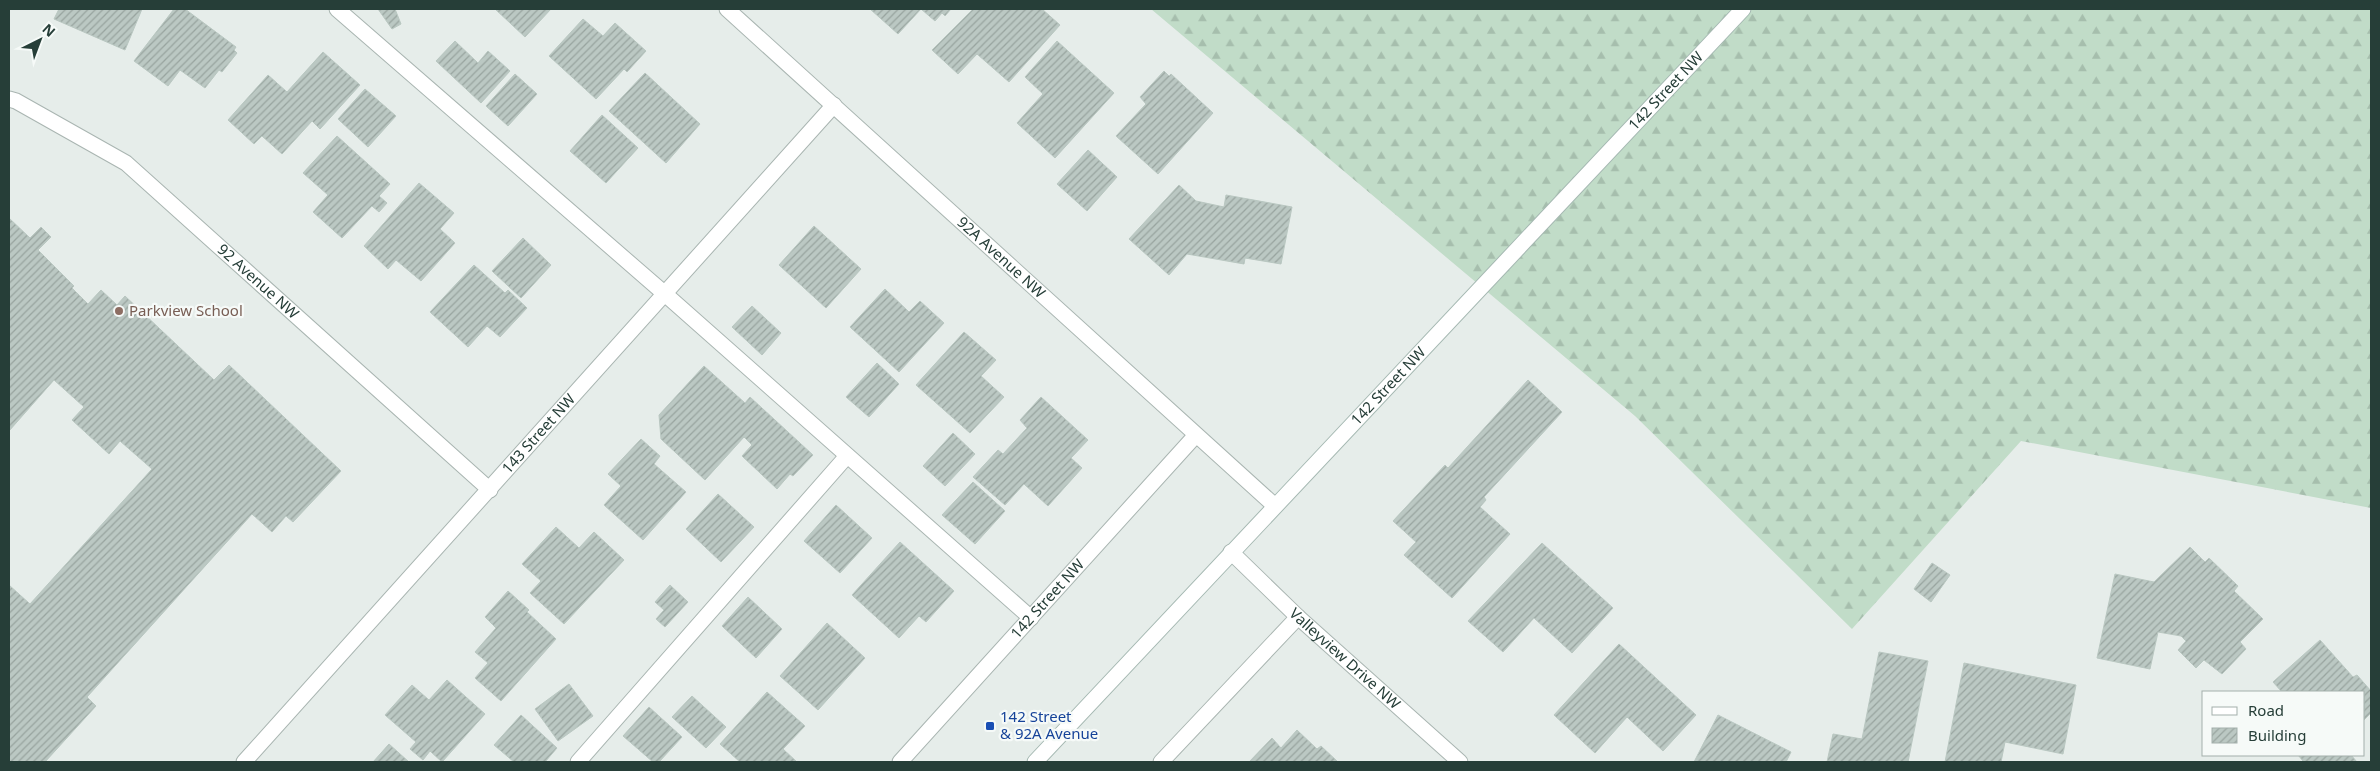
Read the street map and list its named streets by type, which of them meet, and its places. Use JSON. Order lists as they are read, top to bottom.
{
  "streets": {
    "street": [
      "142 Street NW",
      "92A Avenue NW",
      "92 Avenue NW",
      "143 Street NW",
      "Valleyview Drive NW"
    ]
  },
  "crossings": [
    ["142 Street NW", "92A Avenue NW"],
    ["142 Street NW", "Valleyview Drive NW"],
    ["92A Avenue NW", "143 Street NW"],
    ["92 Avenue NW", "143 Street NW"]
  ],
  "places": {
    "other": ["Parkview School"],
    "transit": ["142 Street & 92A Avenue"]
  },
  "legend": ["Road", "Building"],
  "north": "top right"
}
